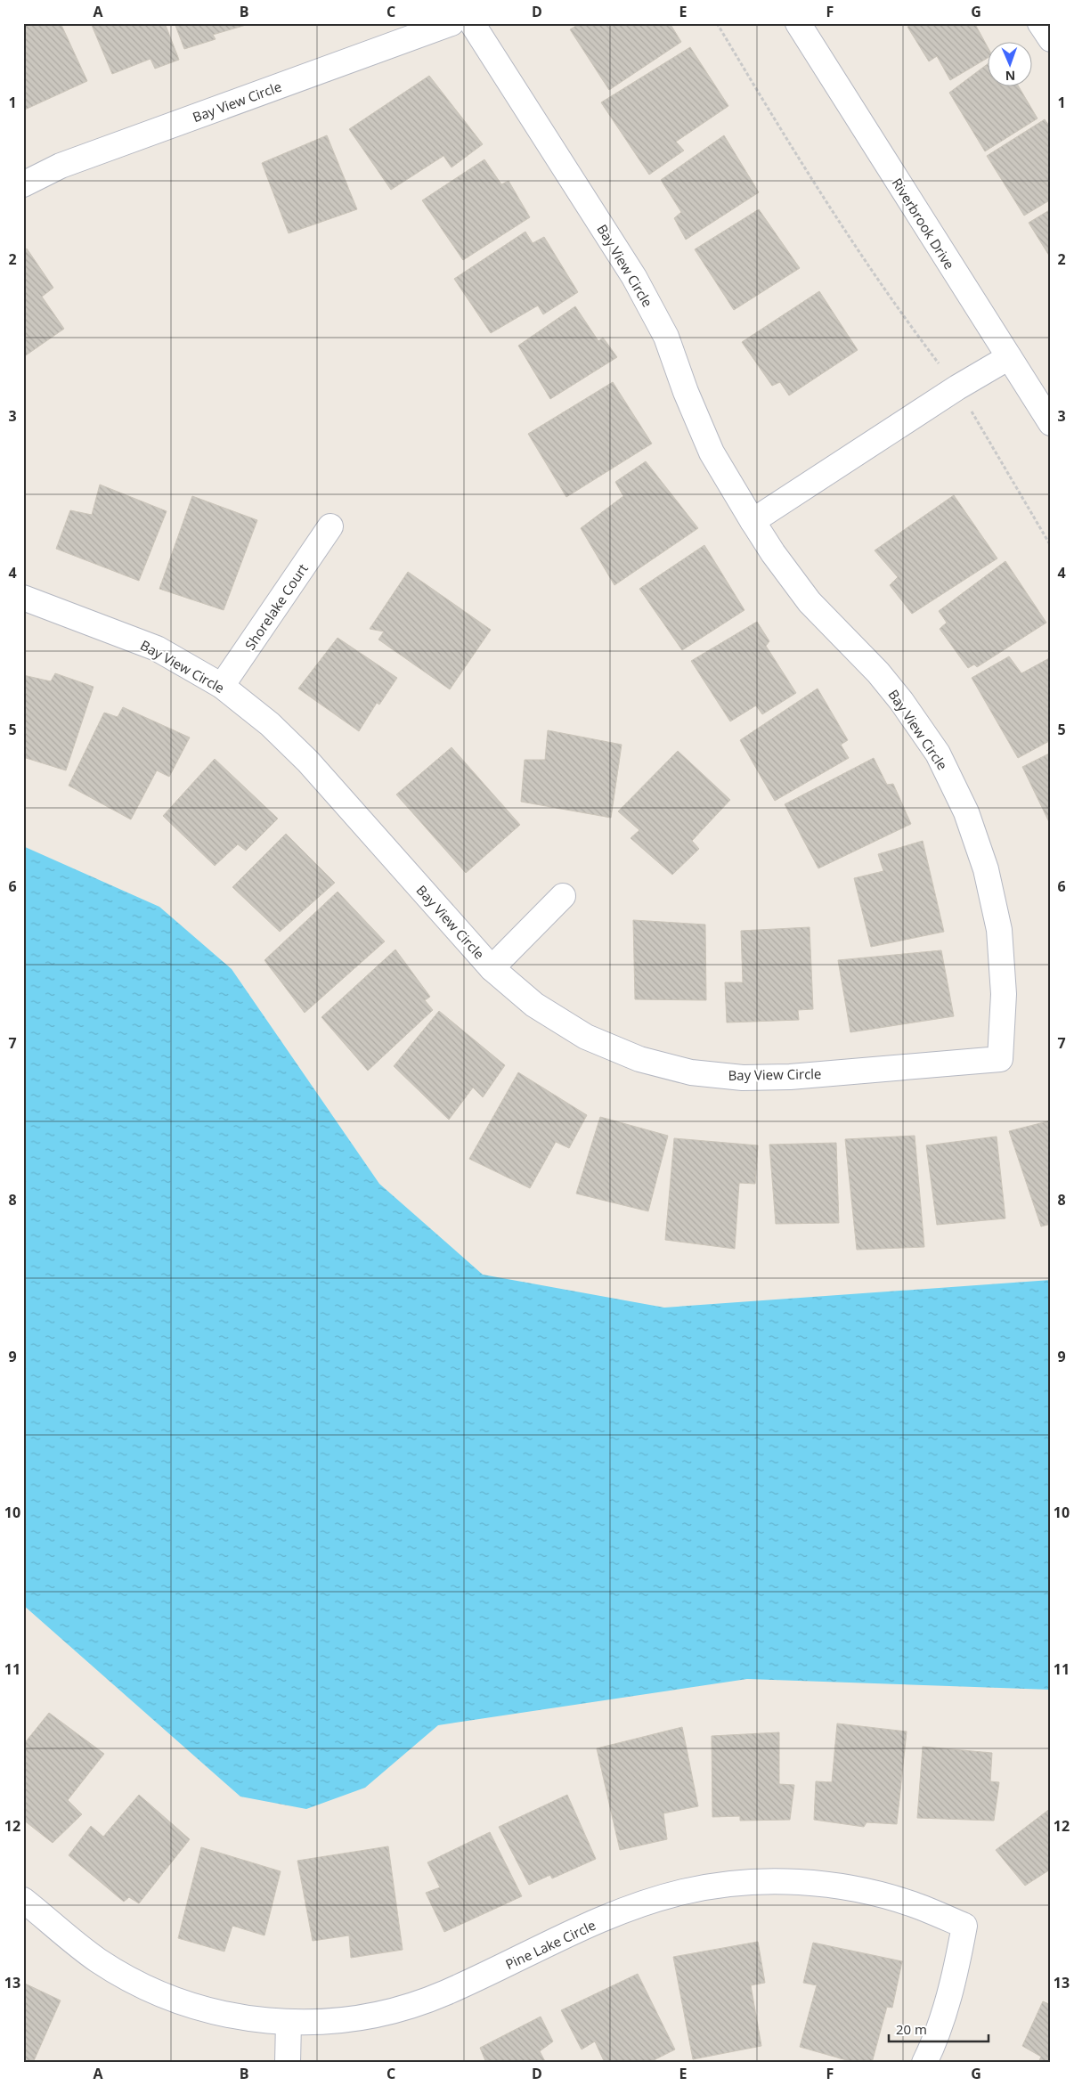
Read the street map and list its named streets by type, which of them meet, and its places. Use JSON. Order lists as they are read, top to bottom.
{
  "streets": {
    "street": [
      "Bay View Circle",
      "Riverbrook Drive",
      "Shorelake Court",
      "Pine Lake Circle"
    ]
  },
  "crossings": [
    ["Bay View Circle", "Shorelake Court"]
  ],
  "scale_bar": "20 m",
  "north": "bottom",
  "grid": {
    "columns": [
      "A",
      "B",
      "C",
      "D",
      "E",
      "F",
      "G"
    ],
    "rows": [
      "1",
      "2",
      "3",
      "4",
      "5",
      "6",
      "7",
      "8",
      "9",
      "10",
      "11",
      "12",
      "13"
    ]
  }
}
